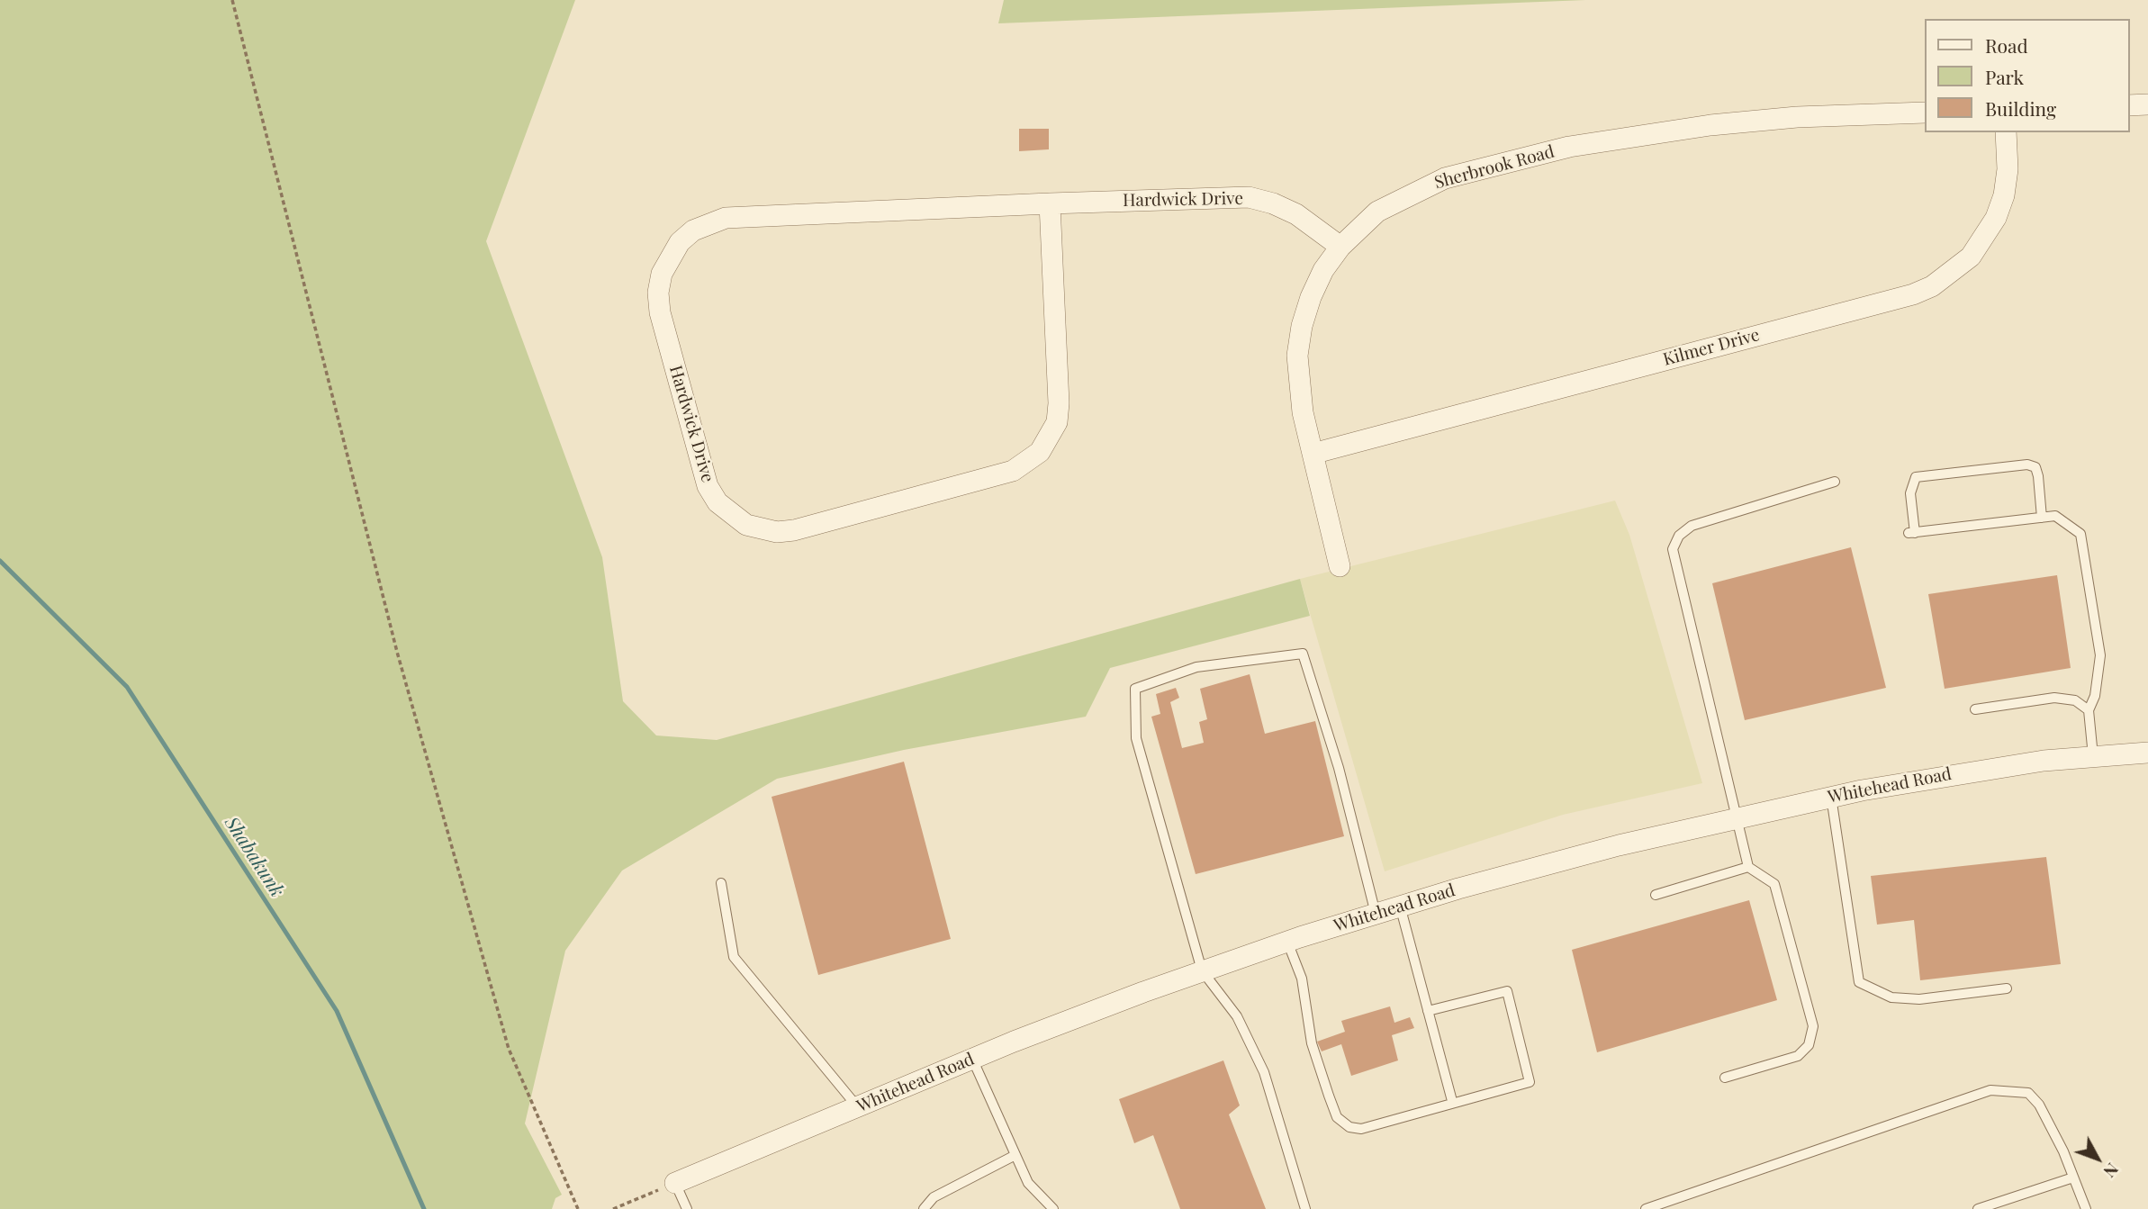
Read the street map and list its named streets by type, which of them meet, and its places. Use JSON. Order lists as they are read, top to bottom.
{
  "streets": {
    "street": [
      "Sherbrook Road",
      "Hardwick Drive",
      "Kilmer Drive",
      "Whitehead Road"
    ]
  },
  "crossings": [
    ["Sherbrook Road", "Hardwick Drive"],
    ["Sherbrook Road", "Kilmer Drive"]
  ],
  "water": ["Shabakunk"],
  "legend": ["Road", "Park", "Building"],
  "north": "bottom right"
}
